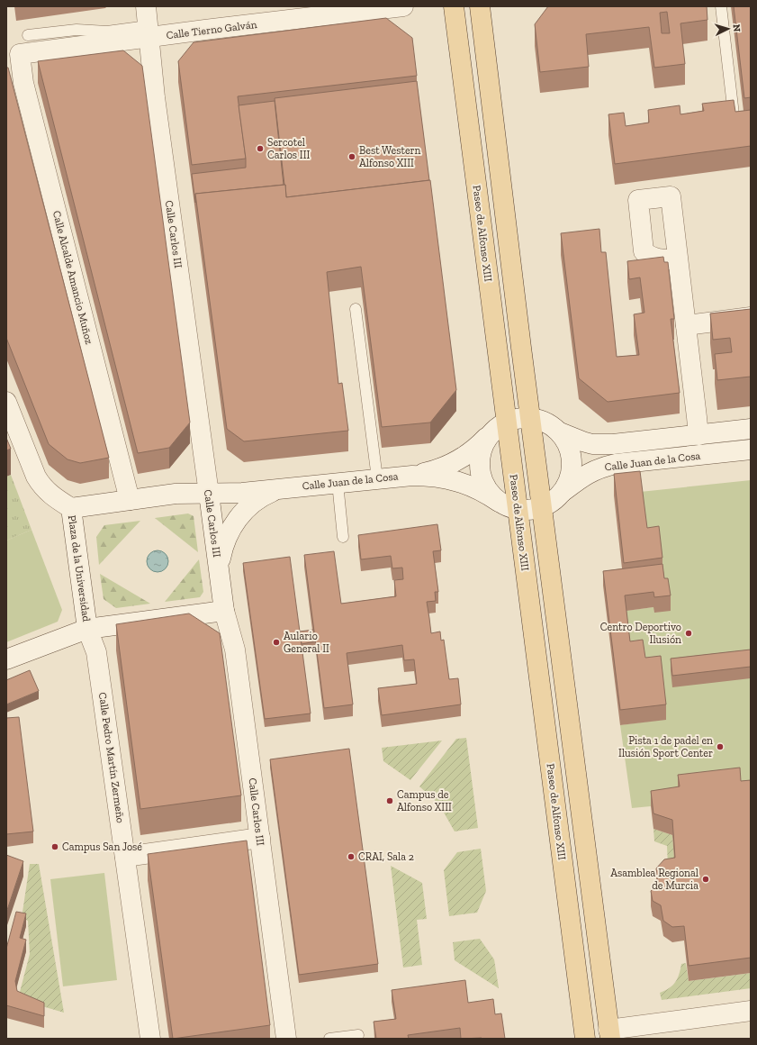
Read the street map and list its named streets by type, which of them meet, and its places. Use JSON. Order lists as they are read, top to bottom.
{
  "streets": {
    "main road": ["Paseo de Alfonso XIII"],
    "street": [
      "Calle Tierno Galván",
      "Calle Carlos III",
      "Calle Alcalde Amancio Muñoz",
      "Calle Juan de la Cosa",
      "Plaza de la Universidad",
      "Calle Pedro Martín Zermeño"
    ]
  },
  "crossings": [
    ["Calle Tierno Galván", "Calle Carlos III"],
    ["Calle Tierno Galván", "Calle Alcalde Amancio Muñoz"],
    ["Calle Carlos III", "Calle Juan de la Cosa"],
    ["Calle Carlos III", "Plaza de la Universidad"],
    ["Calle Alcalde Amancio Muñoz", "Plaza de la Universidad"],
    ["Calle Juan de la Cosa", "Plaza de la Universidad"],
    ["Plaza de la Universidad", "Calle Pedro Martín Zermeño"]
  ],
  "places": [
    "Sercotel Carlos III",
    "Best Western Alfonso XIII",
    "Centro Deportivo Ilusión",
    "Aulario General II",
    "Pista 1 de padel en Ilusión Sport Center",
    "Campus de Alfonso XIII",
    "Campus San José",
    "CRAI, Sala 2",
    "Asamblea Regional de Murcia"
  ],
  "north": "right"
}
